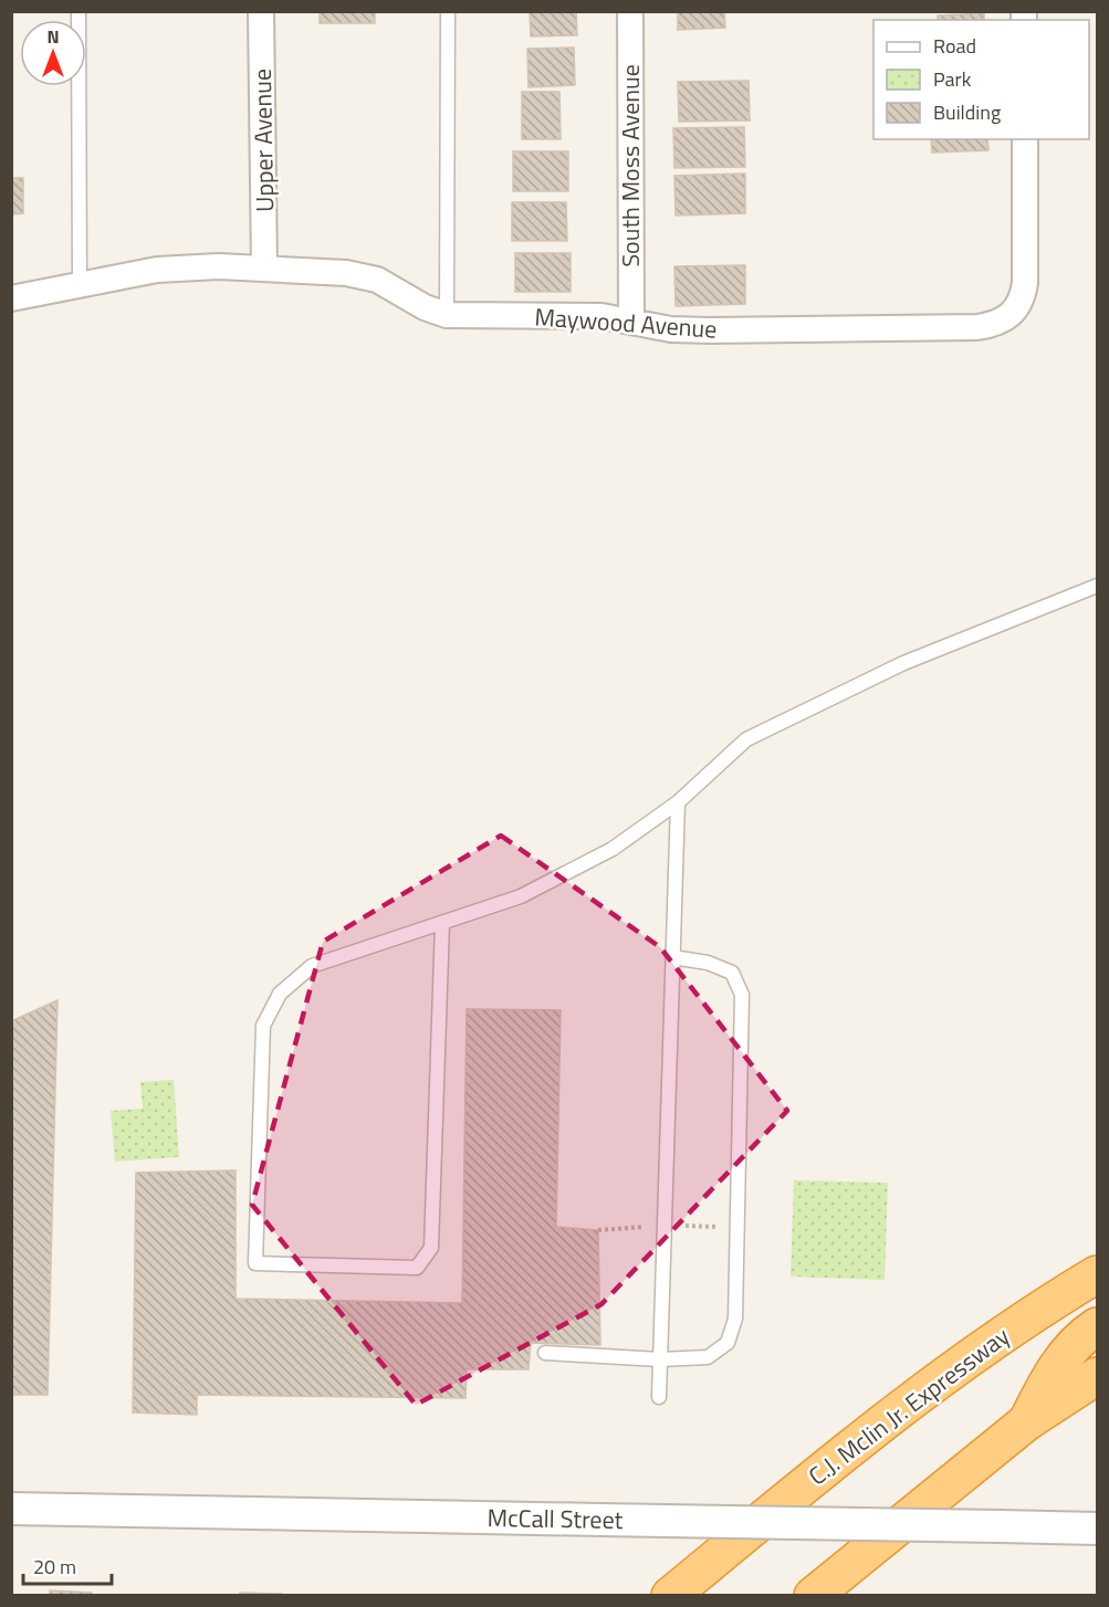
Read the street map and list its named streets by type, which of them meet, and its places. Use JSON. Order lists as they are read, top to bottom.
{
  "streets": {
    "highway": ["C.J. Mclin Jr. Expressway"],
    "street": [
      "Upper Avenue",
      "South Moss Avenue",
      "Maywood Avenue",
      "McCall Street"
    ]
  },
  "crossings": [
    ["Upper Avenue", "Maywood Avenue"],
    ["South Moss Avenue", "Maywood Avenue"]
  ],
  "legend": ["Road", "Park", "Building"],
  "scale_bar": "20 m",
  "north": "top"
}
